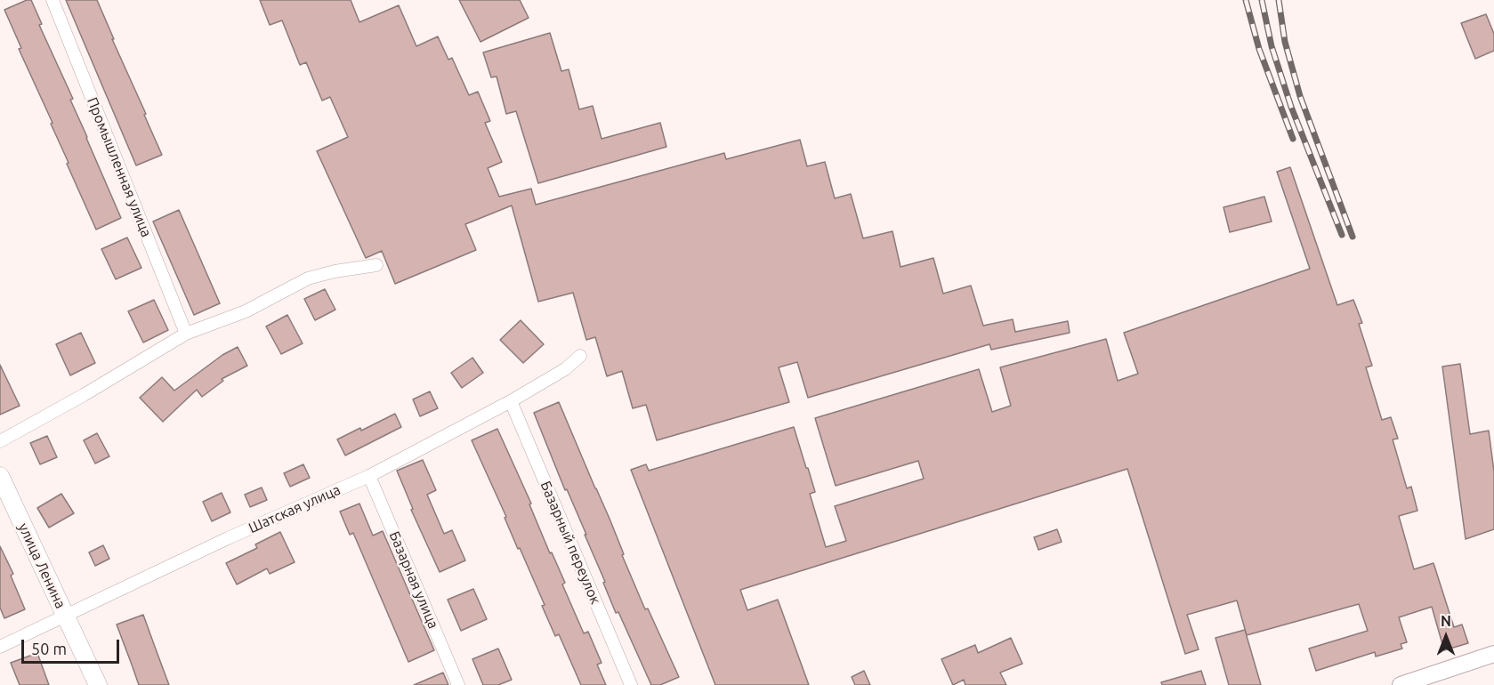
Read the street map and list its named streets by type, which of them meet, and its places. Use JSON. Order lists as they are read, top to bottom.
{
  "streets": {
    "main road": ["улица Ленина"],
    "street": [
      "Промышленная улица",
      "Шатская улица",
      "Базарный переулок",
      "Базарная улица"
    ]
  },
  "crossings": [
    ["Шатская улица", "Базарный переулок"],
    ["Шатская улица", "улица Ленина"],
    ["Шатская улица", "Базарная улица"]
  ],
  "scale_bar": "50 m",
  "north": "top"
}
